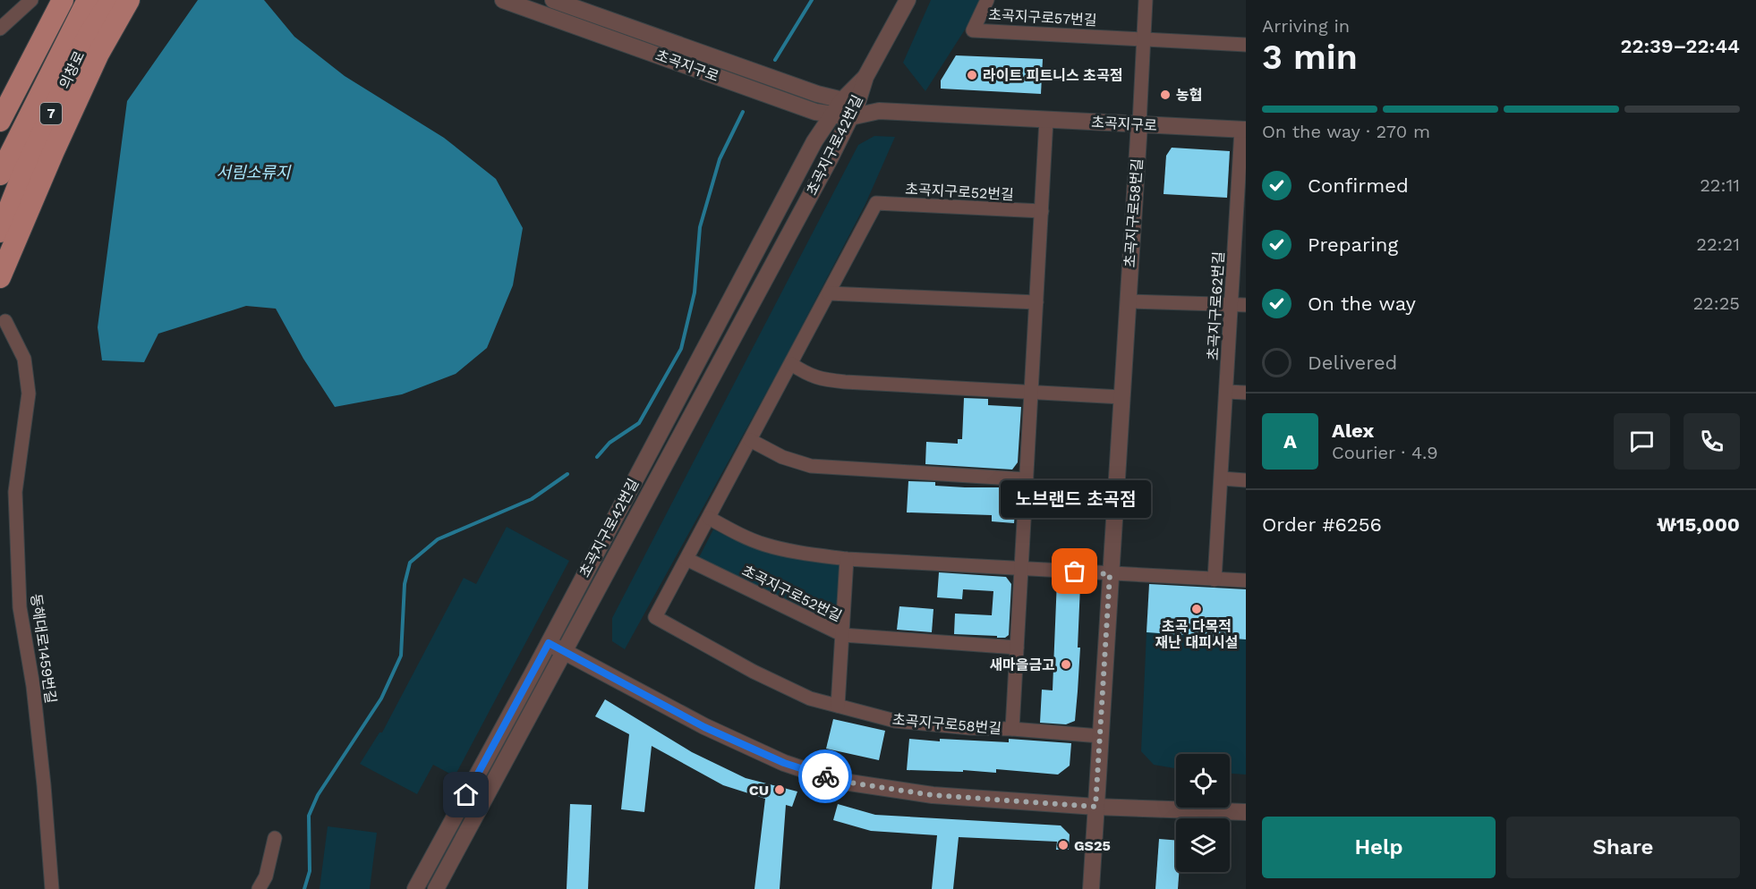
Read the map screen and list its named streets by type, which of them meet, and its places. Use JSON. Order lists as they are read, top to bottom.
{
  "streets": {
    "main road": ["의창로", "7"],
    "street": [
      "초곡지구로57번길",
      "초곡지구로",
      "초곡지구로42번길",
      "초곡지구로52번길",
      "초곡지구로58번길",
      "초곡지구로62번길",
      "동해대로1459번길"
    ]
  },
  "crossings": [
    ["초곡지구로", "초곡지구로42번길"],
    ["초곡지구로", "초곡지구로58번길"],
    ["초곡지구로", "초곡지구로62번길"],
    ["초곡지구로52번길", "초곡지구로58번길"]
  ],
  "water": ["서림소류지"],
  "places": [
    "라이트 피트니스 초곡점",
    "농협",
    "노브랜드 초곡점",
    "초곡 다목적 재난 대피시설",
    "새마을금고",
    "CU",
    "GS25"
  ],
  "page": {
    "heading": ["3 min", "Arriving in", "22:39–22:44"],
    "panel": [
      "Alex",
      "Courier · 4.9",
      "Order #6256",
      "₩15,000"
    ],
    "bar": "On the way · 270 m",
    "list": [
      ["Confirmed", "22:11"],
      ["Preparing", "22:21"],
      ["On the way", "22:25"],
      "Delivered"
    ],
    "round": "A",
    "bubble": "노브랜드 초곡점",
    "buttons": ["Help", "Share"]
  }
}
